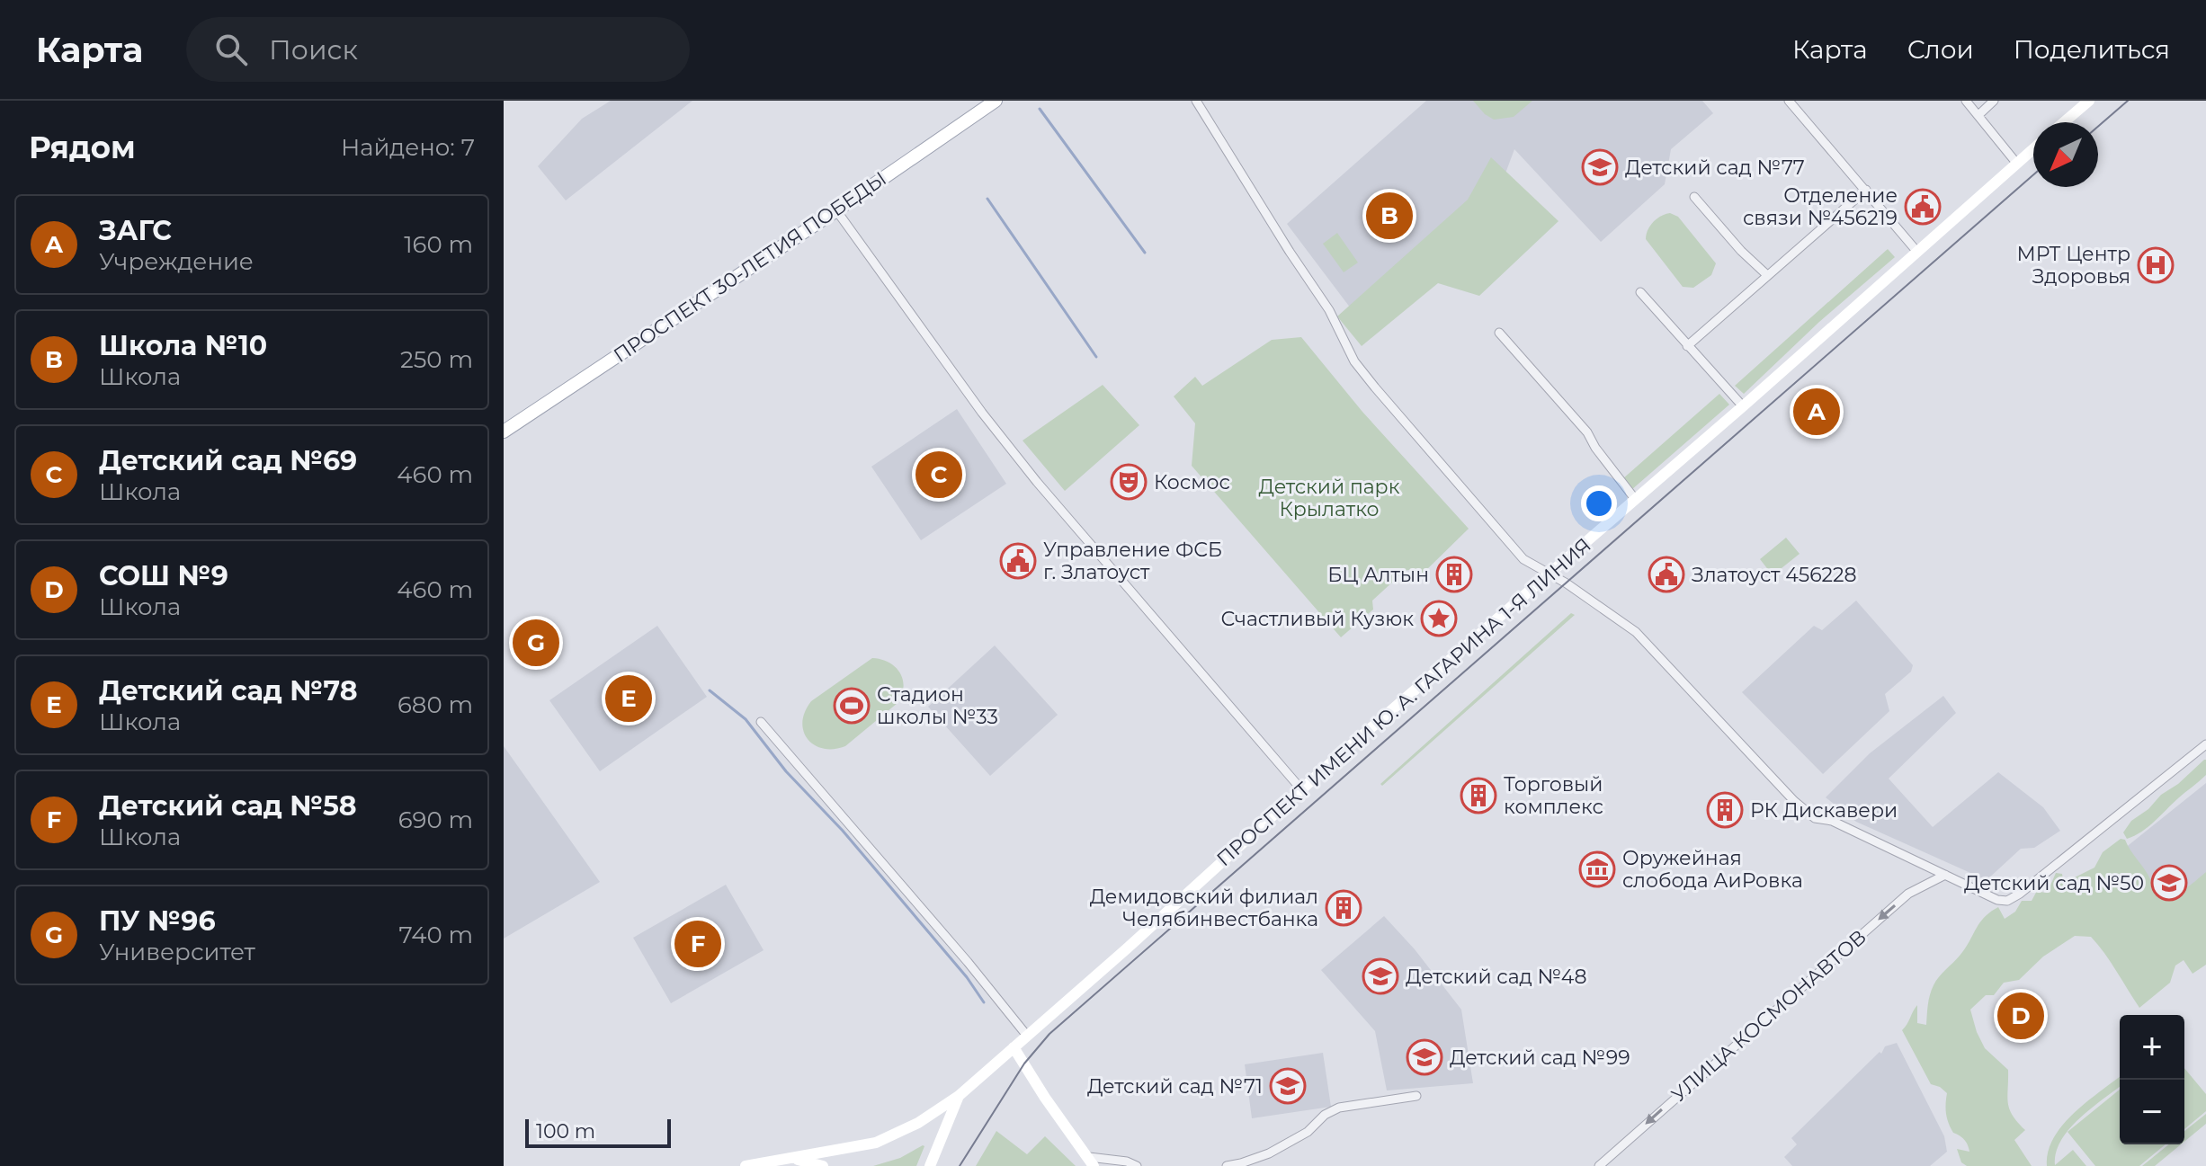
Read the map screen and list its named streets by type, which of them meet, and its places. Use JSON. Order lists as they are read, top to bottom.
{
  "streets": {
    "main road": ["ПРОСПЕКТ 30-ЛЕТИЯ ПОБЕДЫ", "ПРОСПЕКТ ИМЕНИ Ю. А. ГАГАРИНА 1-Я ЛИНИЯ"],
    "street": ["УЛИЦА КОСМОНАВТОВ"]
  },
  "one_way": ["УЛИЦА КОСМОНАВТОВ"],
  "parks": ["Детский парк Крылатко"],
  "places": {
    "school or university": [
      "Детский сад №77",
      "Детский сад №50",
      "Детский сад №48",
      "Детский сад №99",
      "Детский сад №71"
    ],
    "public building": ["Отделение связи №456219", "Управление ФСБ г. Златоуст", "Златоуст 456228"],
    "hospital": ["МРТ Центр Здоровья"],
    "theatre": ["Космос"],
    "building": [
      "БЦ Алтын",
      "Торговый комплекс",
      "РК Дискавери",
      "Демидовский филиал Челябинвестбанка"
    ],
    "place": ["Счастливый Кузюк"],
    "sports": ["Стадион школы №33"],
    "museum": ["Оружейная слобода АиРовка"]
  },
  "scale_bar": "100 m",
  "north": "bottom left",
  "page": {
    "header": "Карта",
    "search": "Поиск",
    "nav": ["Карта", "Слои", "Поделиться"],
    "heading": ["Рядом", "Найдено: 7"],
    "pins": [
      "B",
      "A",
      "C",
      "G",
      "E",
      "F",
      "D"
    ],
    "list": [
      {
        "mark": "A",
        "name": "ЗАГС",
        "note": "Учреждение",
        "value": "160 m"
      },
      {
        "mark": "B",
        "name": "Школа №10",
        "note": "Школа",
        "value": "250 m"
      },
      {
        "mark": "C",
        "name": "Детский сад №69",
        "note": "Школа",
        "value": "460 m"
      },
      {
        "mark": "D",
        "name": "СОШ №9",
        "note": "Школа",
        "value": "460 m"
      },
      {
        "mark": "E",
        "name": "Детский сад №78",
        "note": "Школа",
        "value": "680 m"
      },
      {
        "mark": "F",
        "name": "Детский сад №58",
        "note": "Школа",
        "value": "690 m"
      },
      {
        "mark": "G",
        "name": "ПУ №96",
        "note": "Университет",
        "value": "740 m"
      }
    ],
    "map_buttons": ["+", "−"],
    "scale": "100 m"
  }
}
